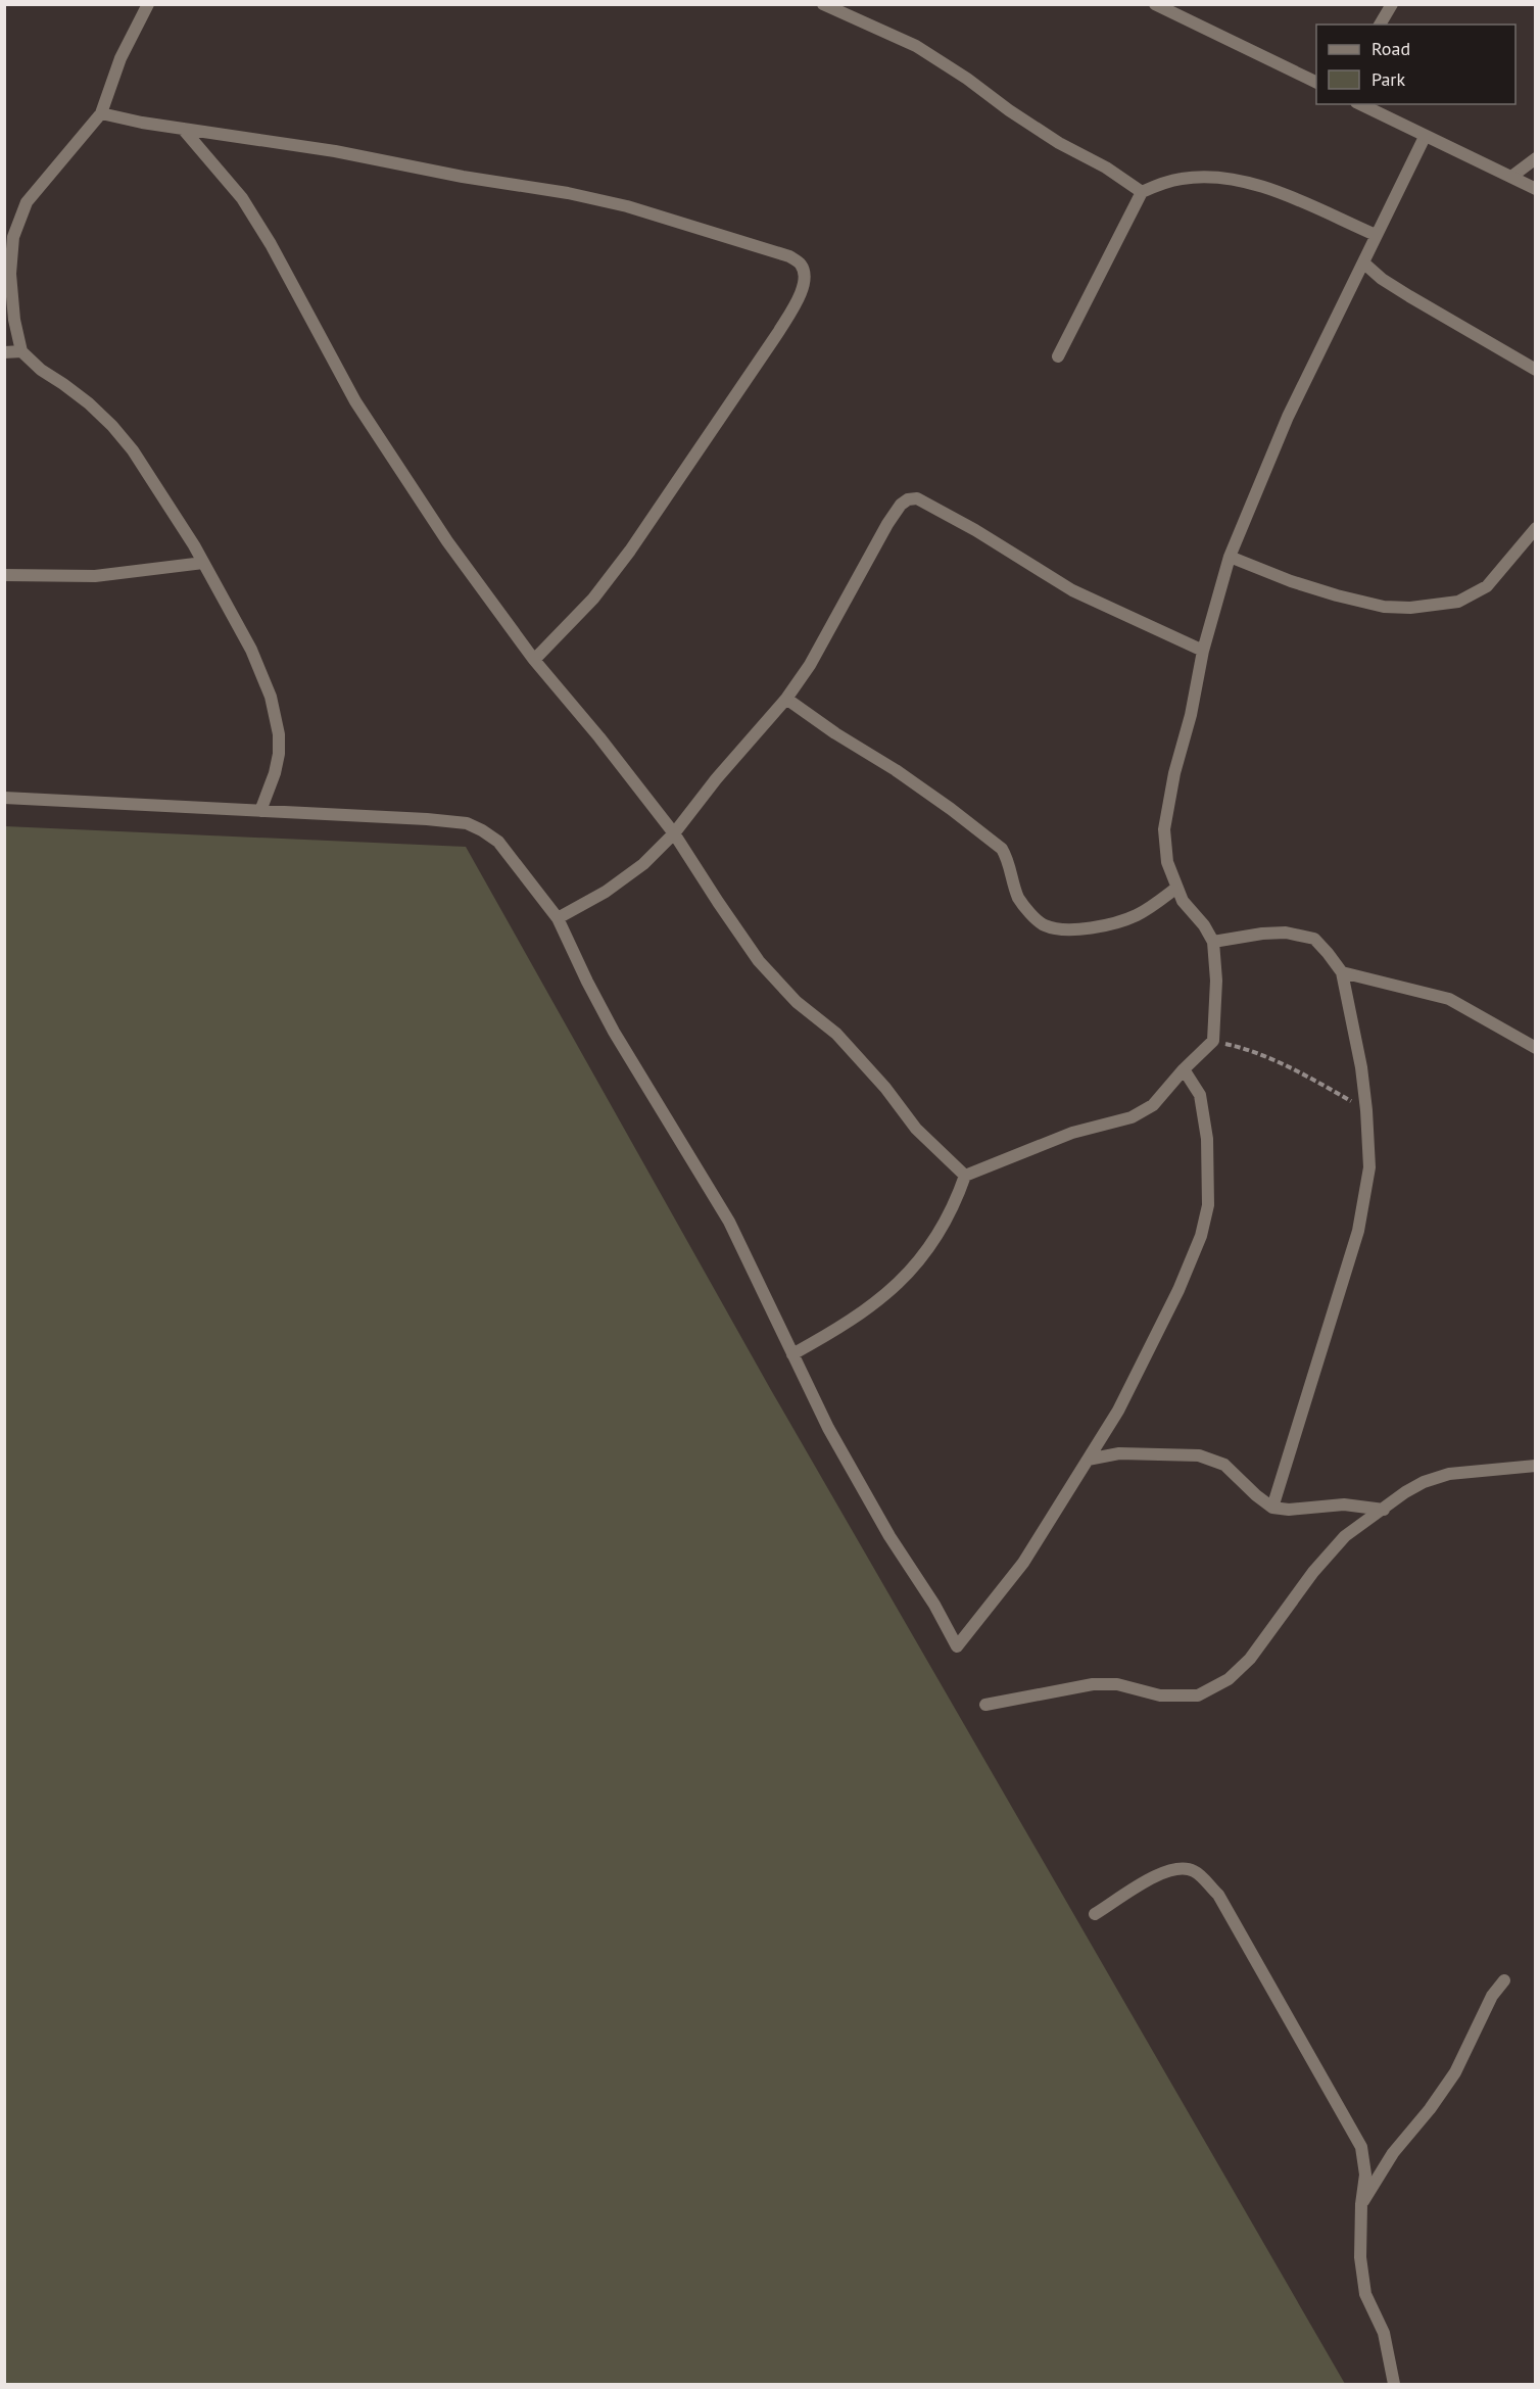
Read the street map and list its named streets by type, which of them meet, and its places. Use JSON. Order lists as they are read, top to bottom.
{
  "legend": ["Road", "Park"]
}
